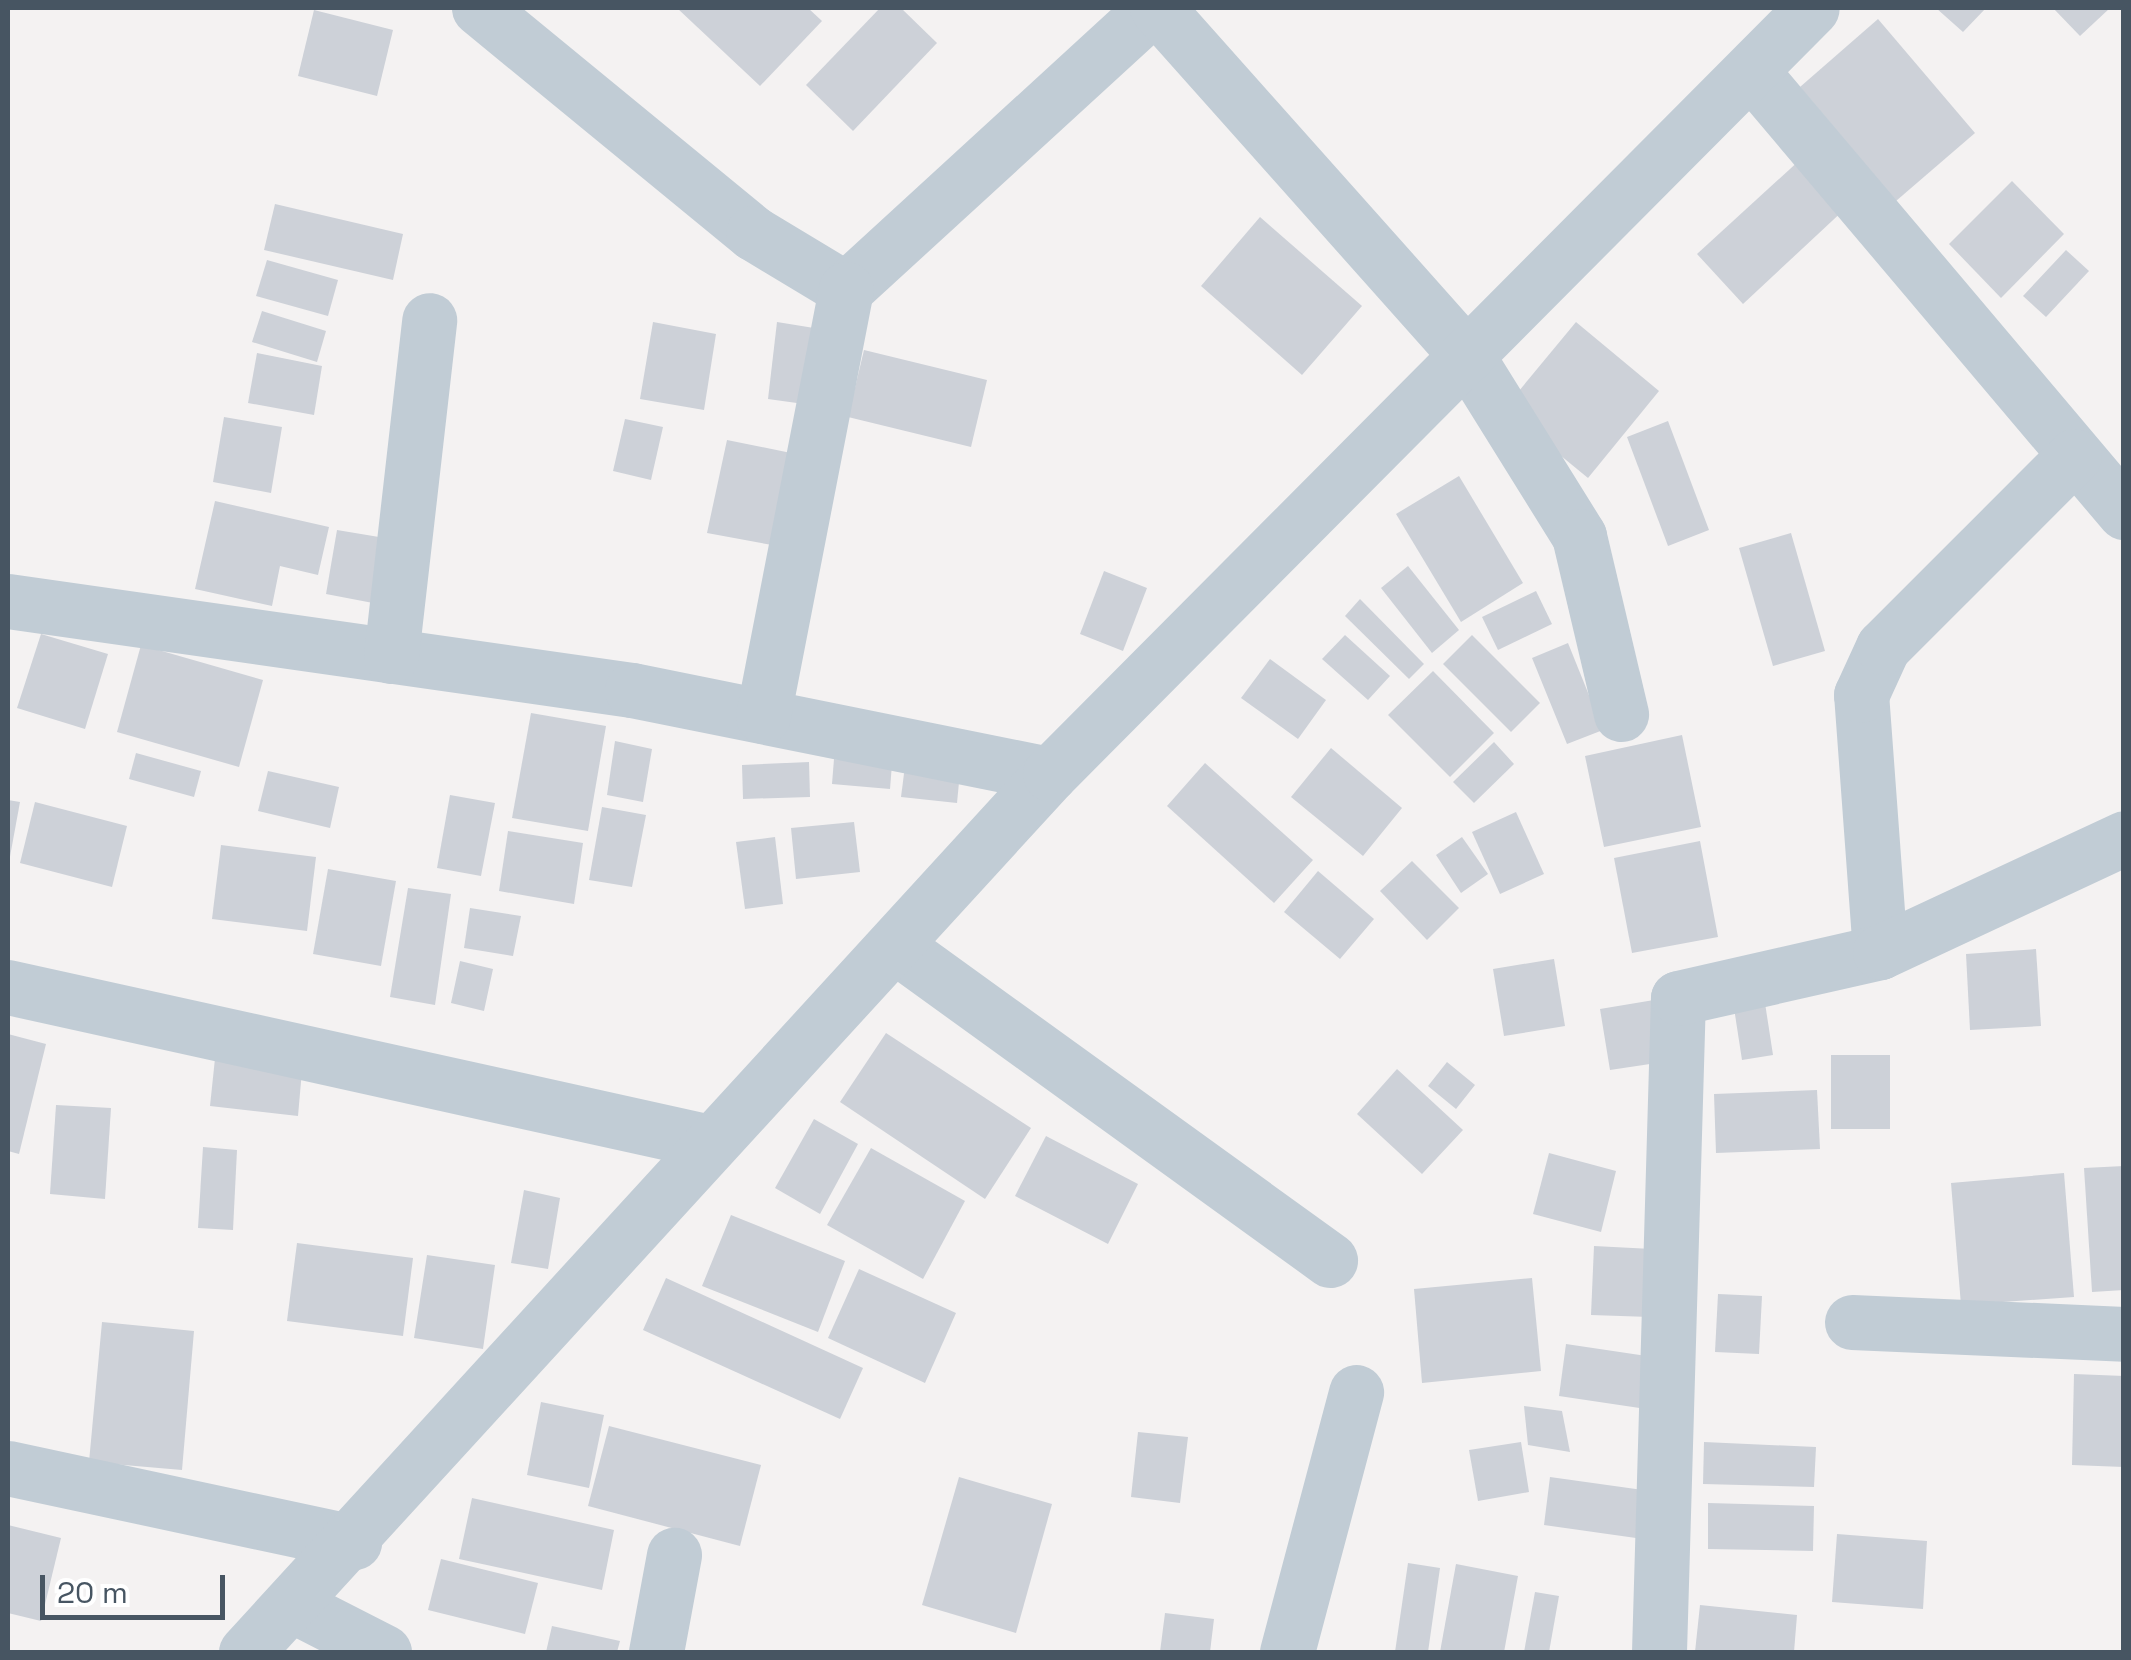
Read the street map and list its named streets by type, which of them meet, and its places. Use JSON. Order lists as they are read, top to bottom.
{
  "scale_bar": "20 m"
}
